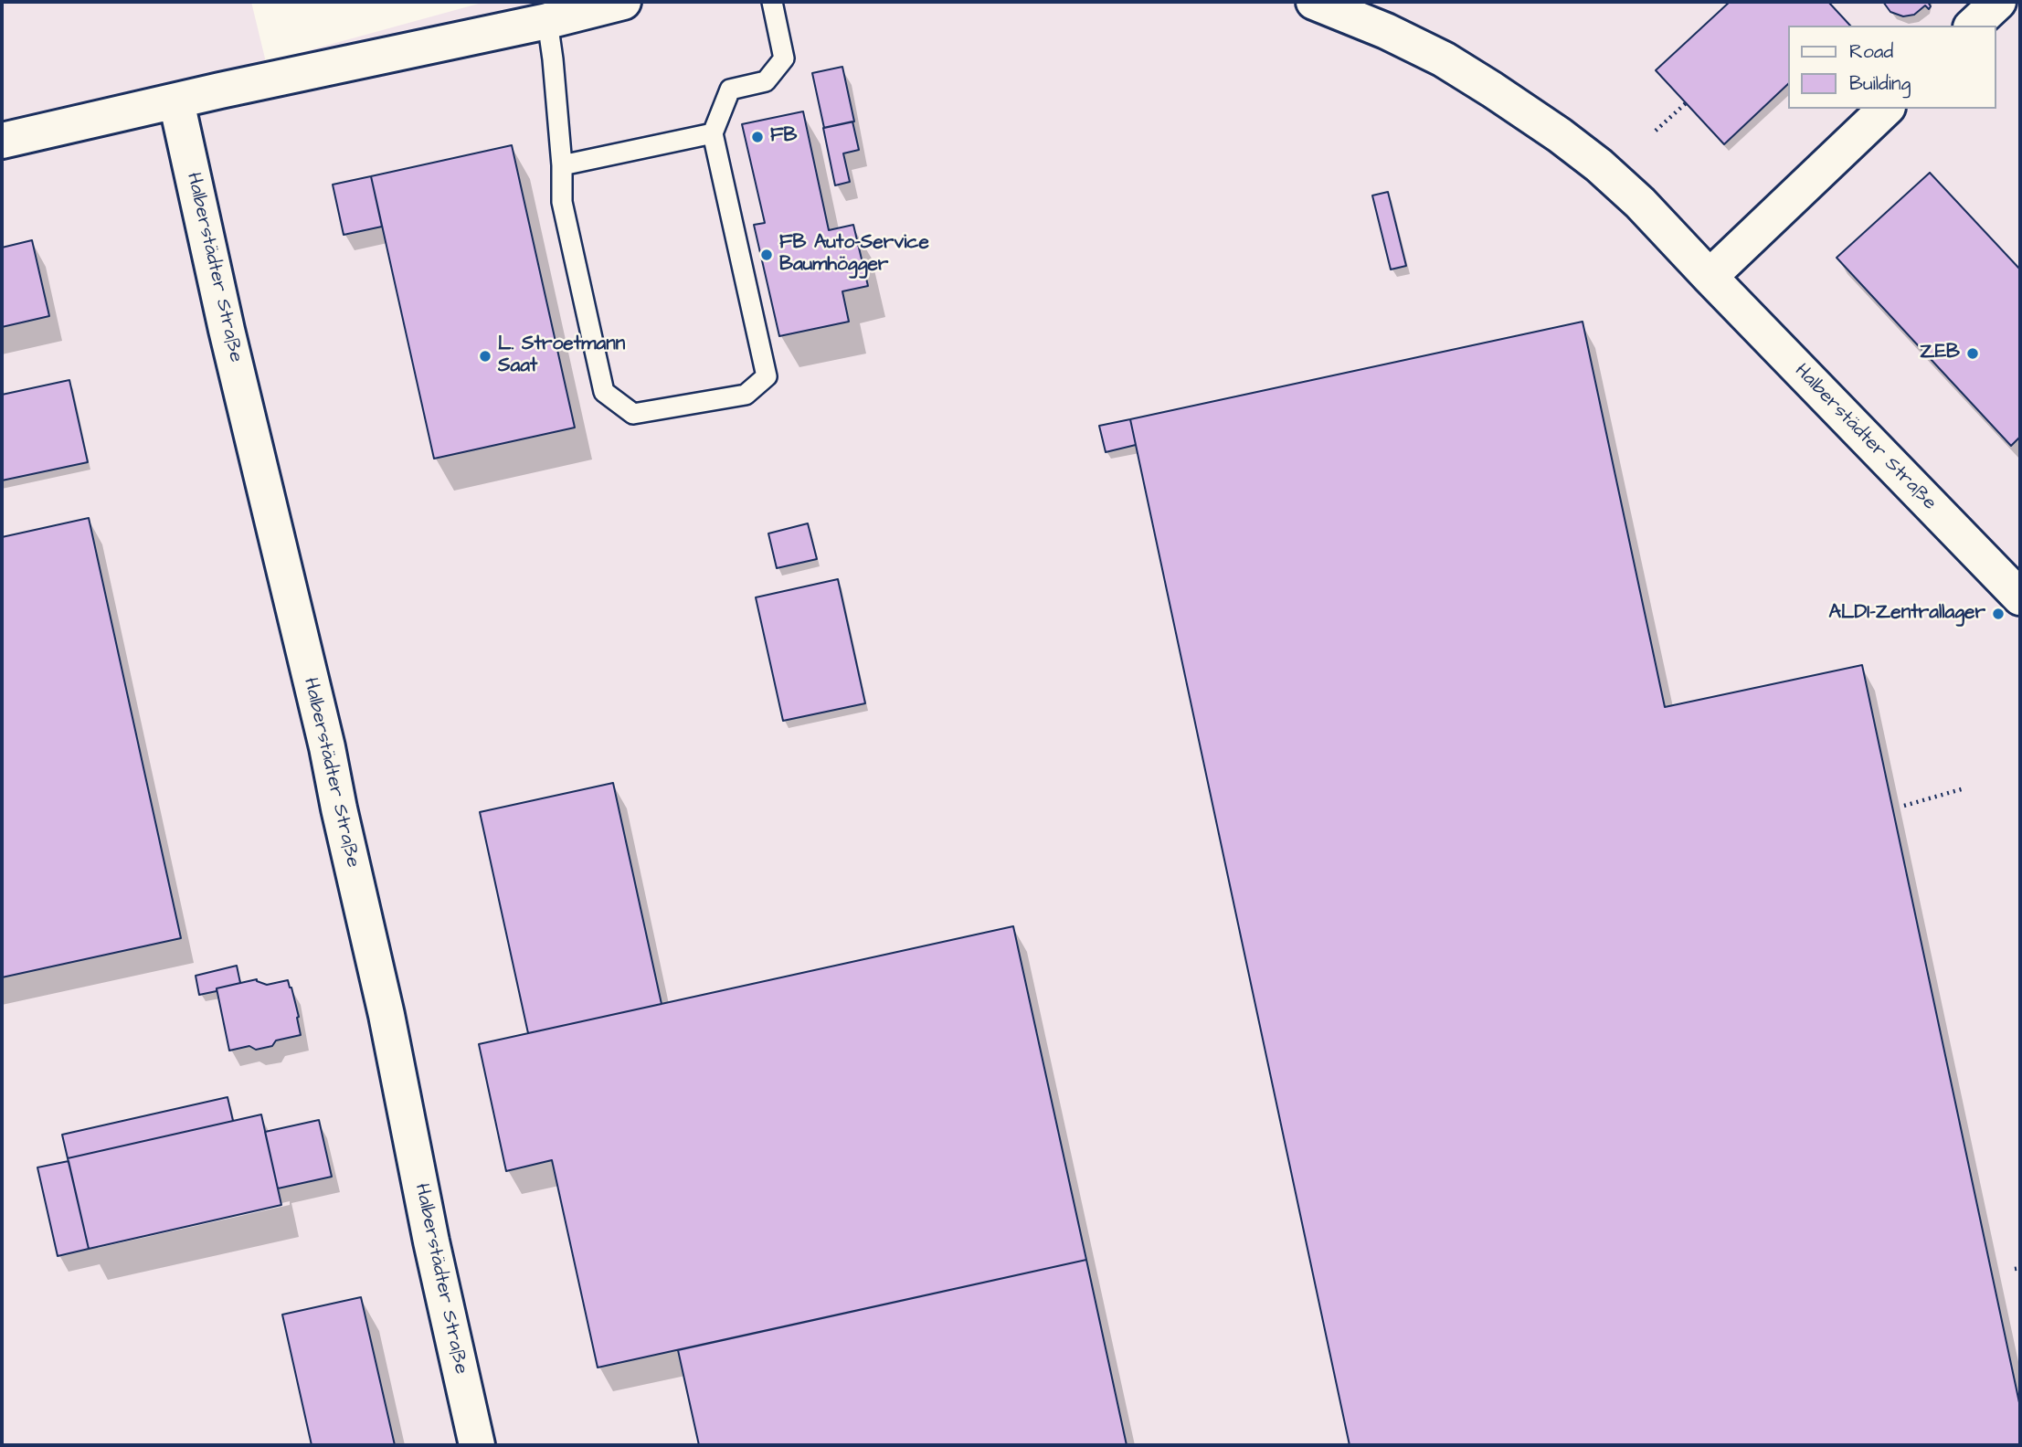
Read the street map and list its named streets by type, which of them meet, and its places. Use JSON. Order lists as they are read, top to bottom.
{
  "streets": {
    "street": ["Halberstädter Straße"]
  },
  "places": [
    "FB",
    "FB Auto-Service Baumhögger",
    "ZEB",
    "L. Stroetmann Saat",
    "ALDI-Zentrallager"
  ],
  "legend": ["Road", "Building"]
}
